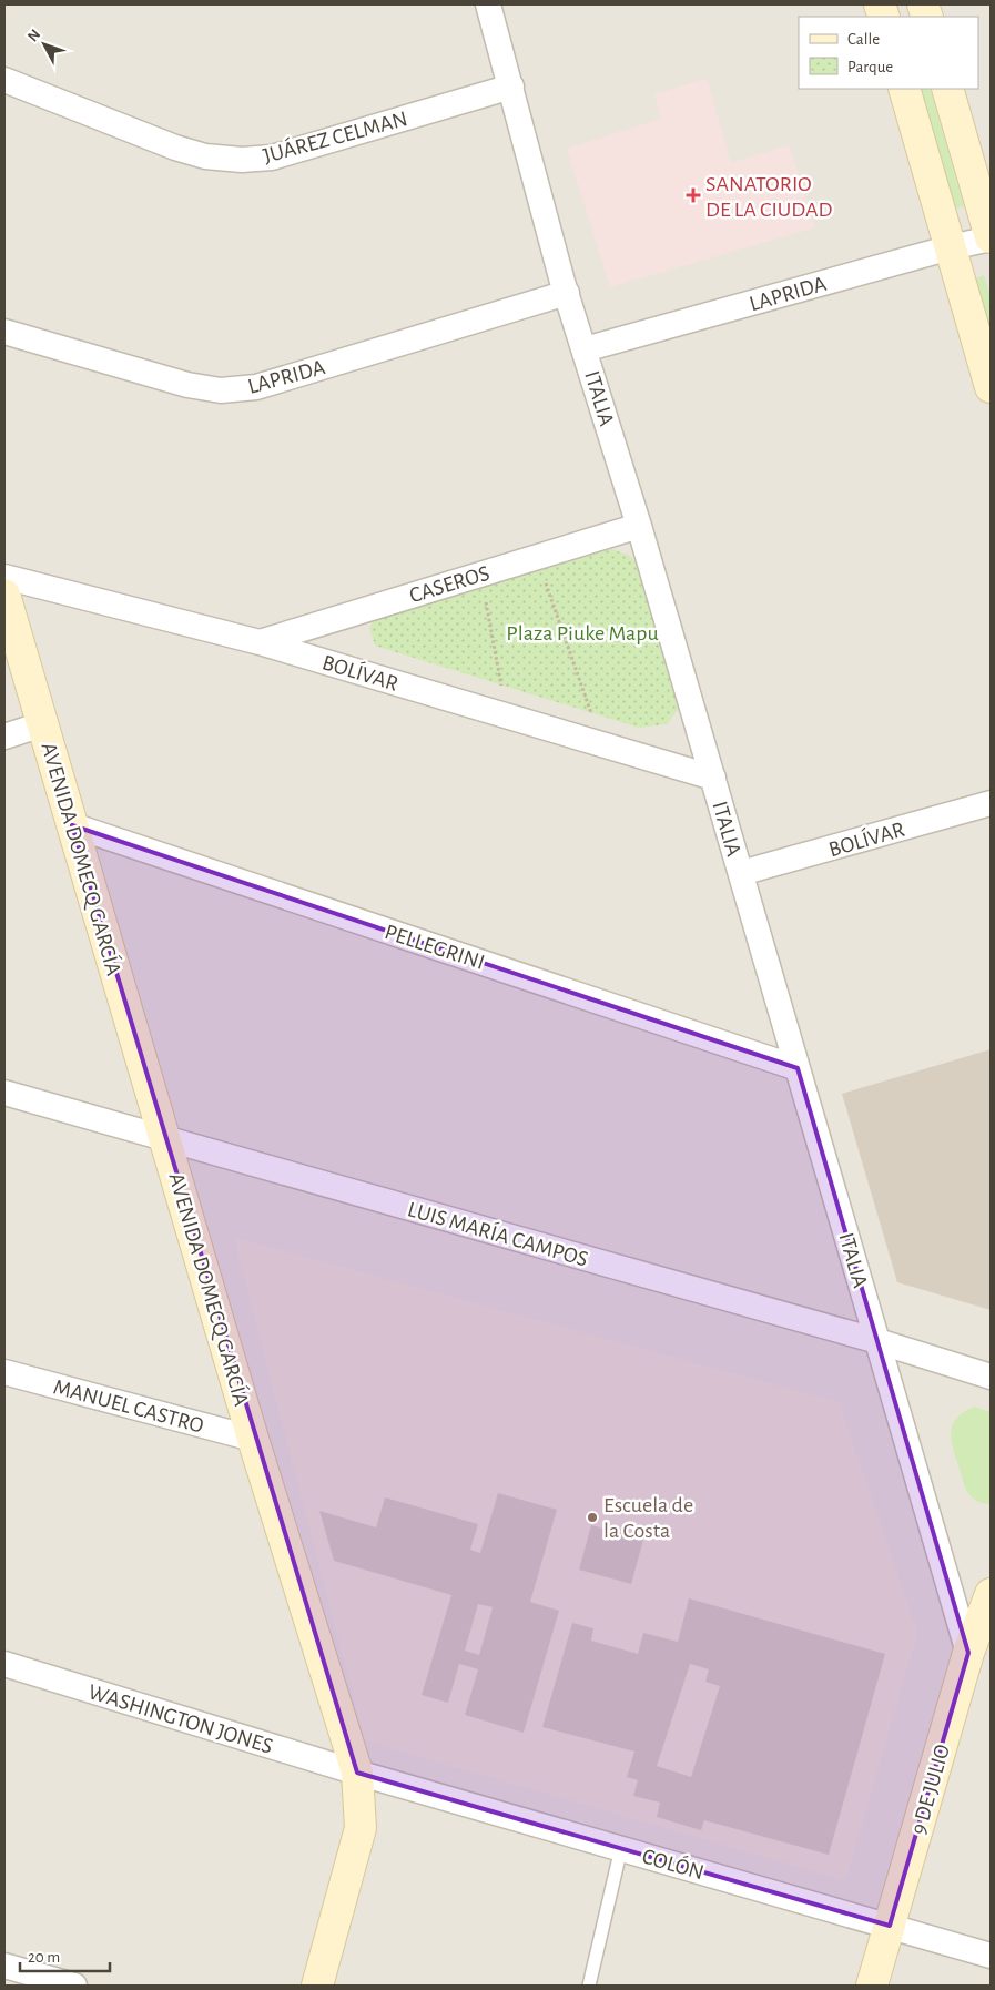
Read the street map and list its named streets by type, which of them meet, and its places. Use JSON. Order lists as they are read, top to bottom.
{
  "streets": {
    "street": [
      "JUÁREZ CELMAN",
      "LAPRIDA",
      "ITALIA",
      "CASEROS",
      "BOLÍVAR",
      "AVENIDA DOMECQ GARCÍA",
      "PELLEGRINI",
      "LUIS MARÍA CAMPOS",
      "MANUEL CASTRO",
      "WASHINGTON JONES",
      "9 DE JULIO",
      "COLÓN"
    ]
  },
  "crossings": [
    ["JUÁREZ CELMAN", "ITALIA"],
    ["LAPRIDA", "ITALIA"],
    ["ITALIA", "CASEROS"],
    ["ITALIA", "BOLÍVAR"],
    ["ITALIA", "PELLEGRINI"],
    ["ITALIA", "LUIS MARÍA CAMPOS"],
    ["ITALIA", "9 DE JULIO"],
    ["CASEROS", "BOLÍVAR"],
    ["AVENIDA DOMECQ GARCÍA", "PELLEGRINI"],
    ["AVENIDA DOMECQ GARCÍA", "LUIS MARÍA CAMPOS"],
    ["AVENIDA DOMECQ GARCÍA", "MANUEL CASTRO"],
    ["AVENIDA DOMECQ GARCÍA", "WASHINGTON JONES"],
    ["AVENIDA DOMECQ GARCÍA", "COLÓN"],
    ["WASHINGTON JONES", "COLÓN"],
    ["9 DE JULIO", "COLÓN"]
  ],
  "parks": ["Plaza Piuke Mapu"],
  "places": {
    "health": ["SANATORIO DE LA CIUDAD"],
    "other": ["Escuela de la Costa"]
  },
  "legend": ["Calle", "Parque"],
  "scale_bar": "20 m",
  "north": "top left"
}
